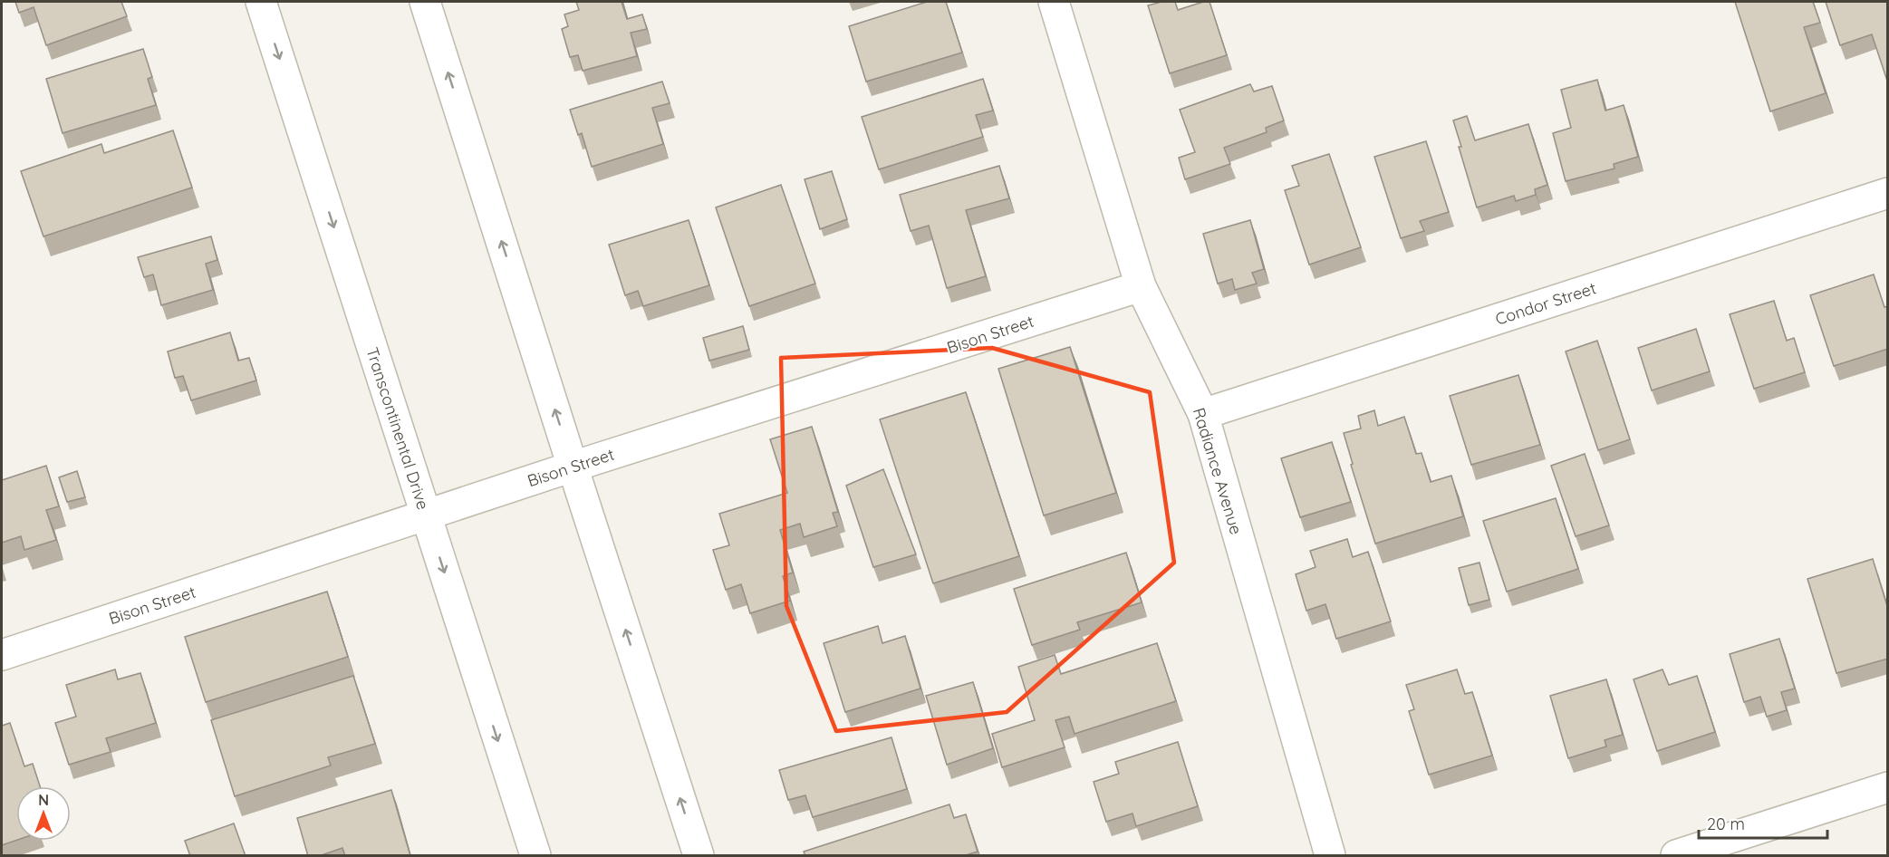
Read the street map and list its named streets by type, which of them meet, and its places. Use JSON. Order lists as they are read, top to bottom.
{
  "streets": {
    "street": [
      "Condor Street",
      "Bison Street",
      "Transcontinental Drive",
      "Radiance Avenue"
    ]
  },
  "crossings": [
    ["Condor Street", "Radiance Avenue"],
    ["Bison Street", "Transcontinental Drive"],
    ["Bison Street", "Radiance Avenue"]
  ],
  "scale_bar": "20 m",
  "north": "top"
}
